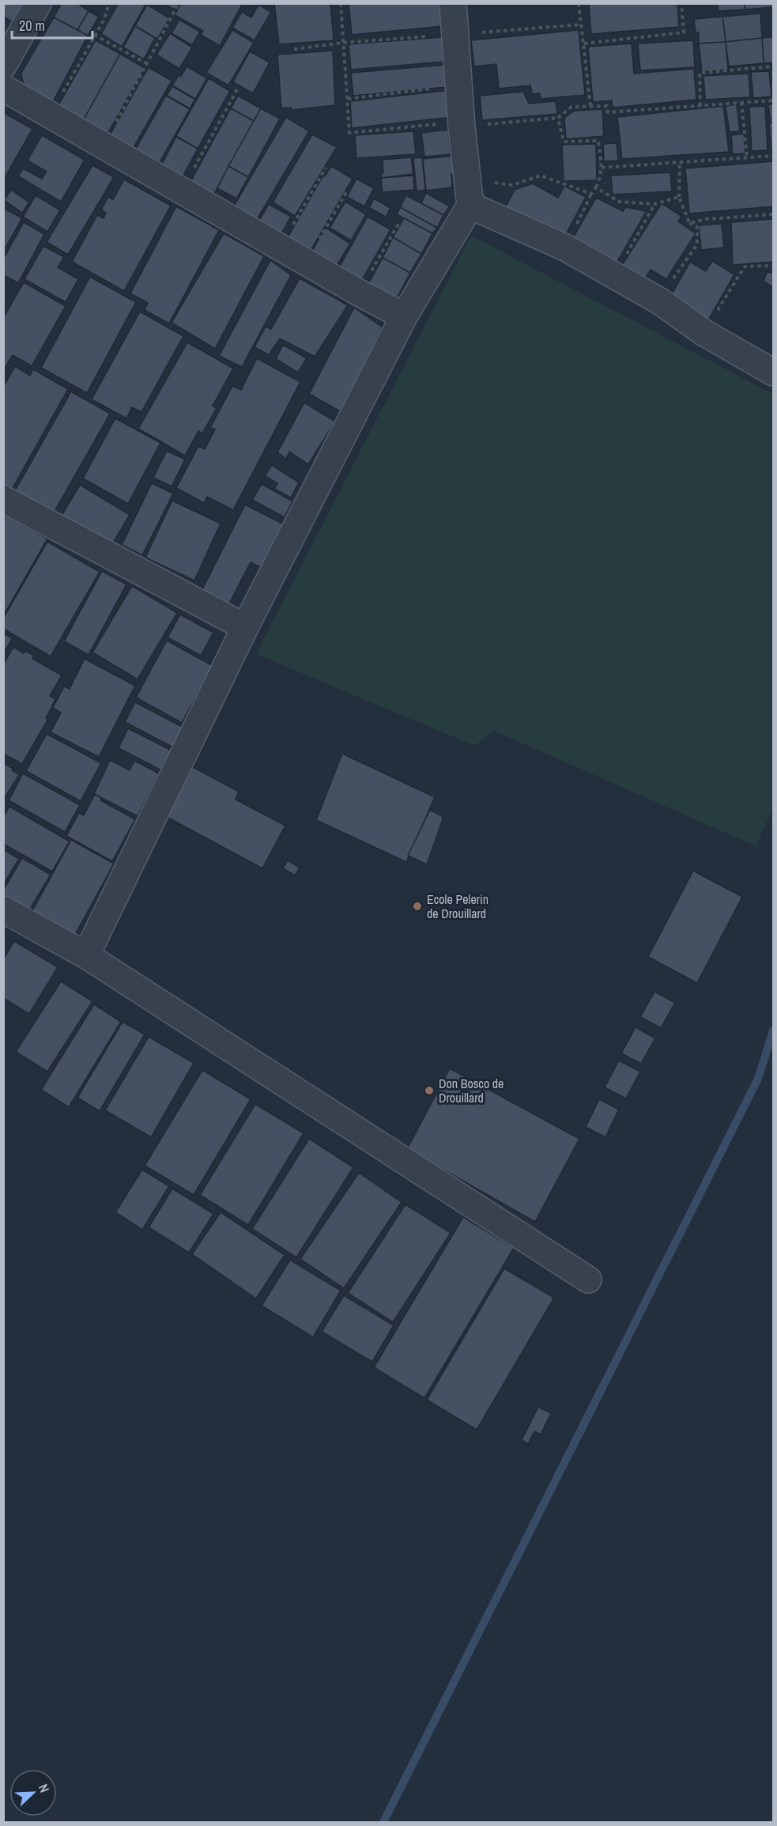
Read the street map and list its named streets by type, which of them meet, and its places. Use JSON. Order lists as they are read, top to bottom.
{
  "places": ["Ecole Pelerin de Drouillard", "Don Bosco de Drouillard"],
  "scale_bar": "20 m",
  "north": "top right"
}
